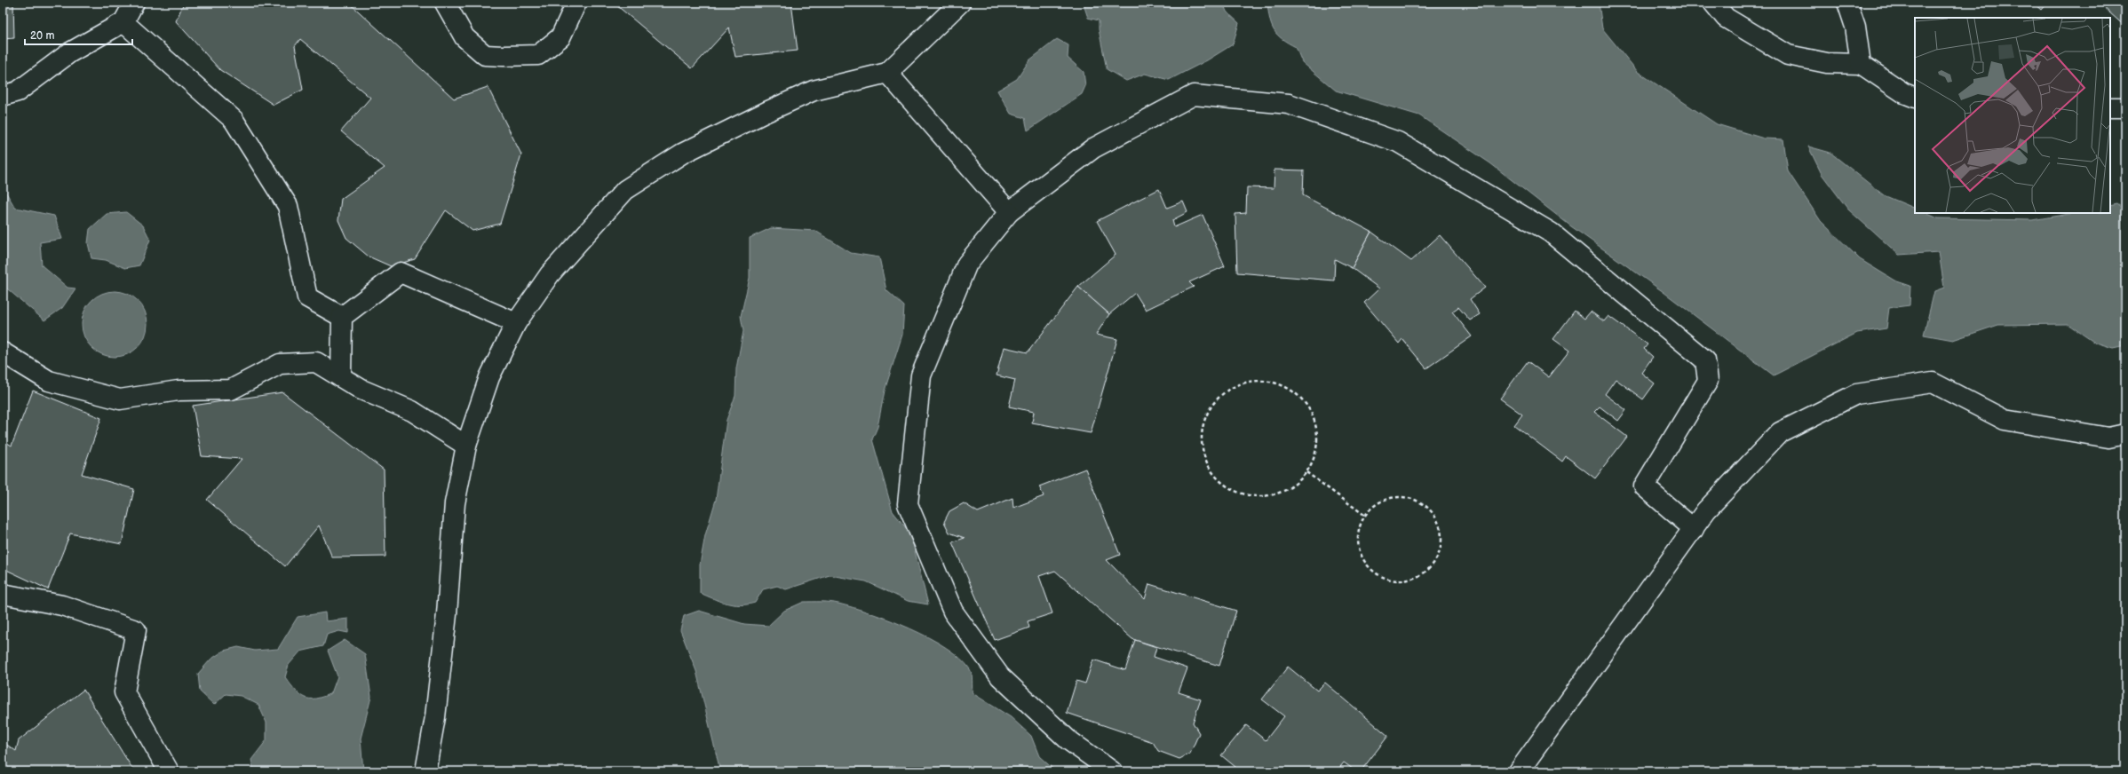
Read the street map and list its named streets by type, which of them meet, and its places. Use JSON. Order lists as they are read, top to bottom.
{
  "scale_bar": "20 m"
}
